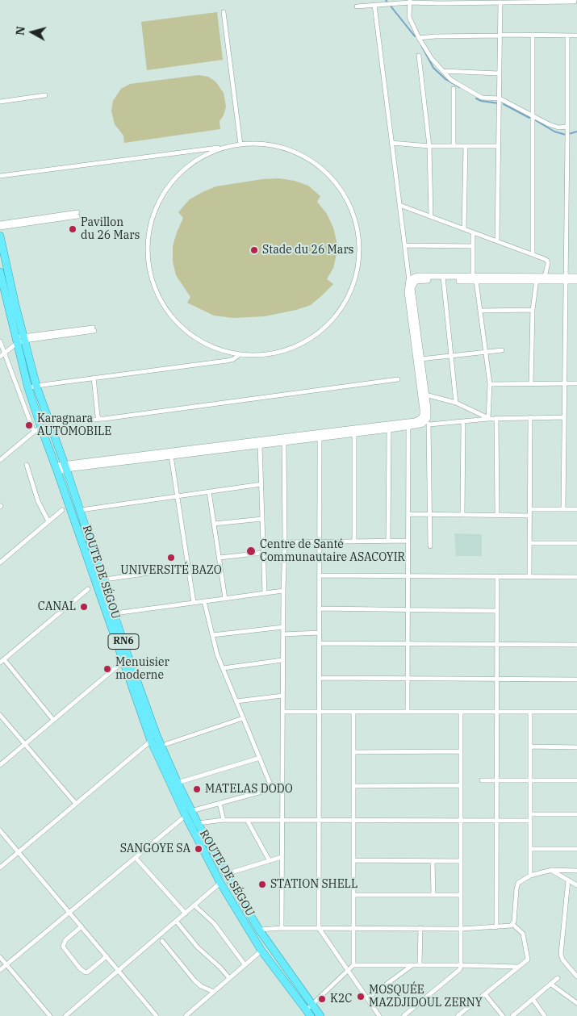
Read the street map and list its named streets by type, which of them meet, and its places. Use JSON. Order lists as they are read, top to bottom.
{
  "streets": {
    "highway": ["ROUTE DE SÉGOU", "RN6"]
  },
  "places": [
    "Pavillon du 26 Mars",
    "Stade du 26 Mars",
    "Karagnara AUTOMOBILE",
    "Centre de Santé Communautaire ASACOYIR",
    "UNIVERSITÉ BAZO",
    "CANAL",
    "Menuisier moderne",
    "MATELAS DODO",
    "SANGOYE SA",
    "STATION SHELL",
    "MOSQUÉE MAZDJIDOUL ZERNY",
    "K2C"
  ],
  "north": "left"
}
